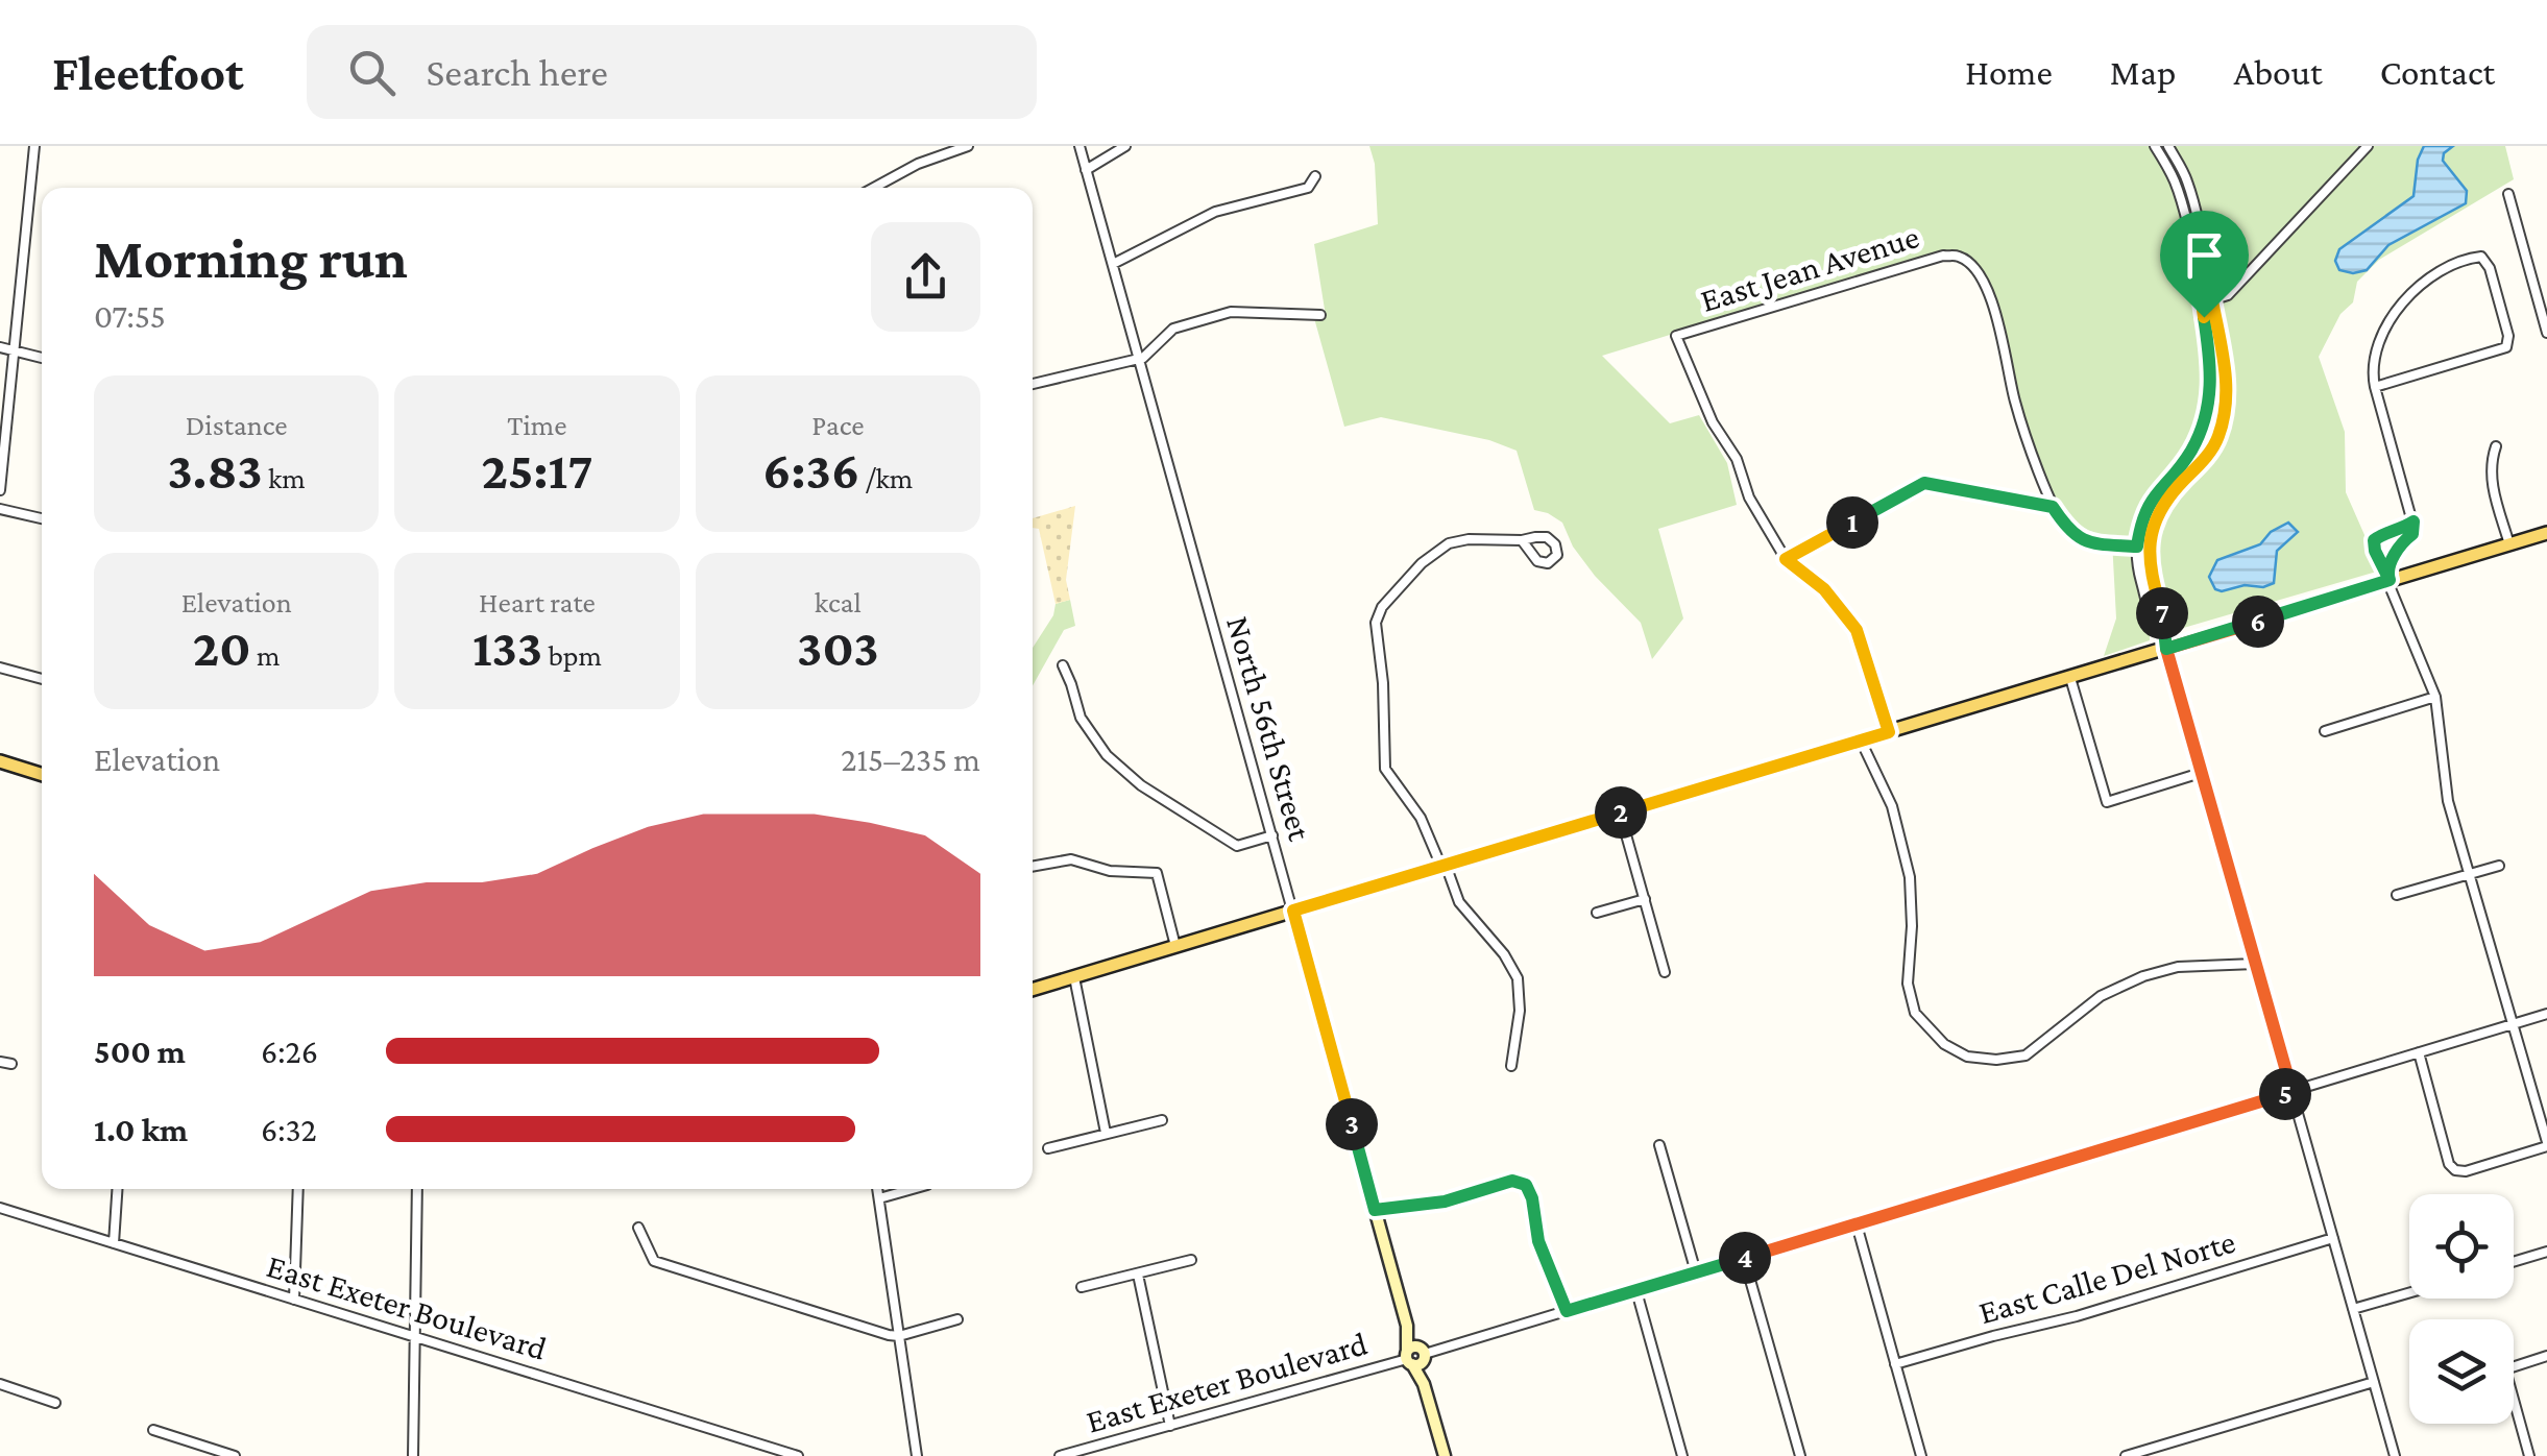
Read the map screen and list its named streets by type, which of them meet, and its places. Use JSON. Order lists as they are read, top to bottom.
{
  "streets": {
    "main road": ["North 56th Street"],
    "street": ["East Jean Avenue", "East Calle Del Norte", "East Exeter Boulevard"]
  },
  "crossings": [
    ["North 56th Street", "East Exeter Boulevard"]
  ],
  "page": {
    "header": "Fleetfoot",
    "search": "Search here",
    "nav": [
      "Home",
      "Map",
      "About",
      "Contact"
    ],
    "heading": ["Morning run", "07:55"],
    "stats": [
      ["Distance", "3.83 km"],
      ["Time", "25:17"],
      ["Pace", "6:36 /km"],
      ["Elevation", "20 m"],
      ["Heart rate", "133 bpm"],
      ["kcal", "303"]
    ],
    "pins": [
      "1",
      "7",
      "6",
      "2",
      "5",
      "3",
      "4"
    ],
    "chart": ["Elevation", "215–235 m"],
    "list": [
      {
        "name": "500 m",
        "note": "6:26"
      },
      {
        "name": "1.0 km",
        "note": "6:32"
      }
    ]
  }
}
